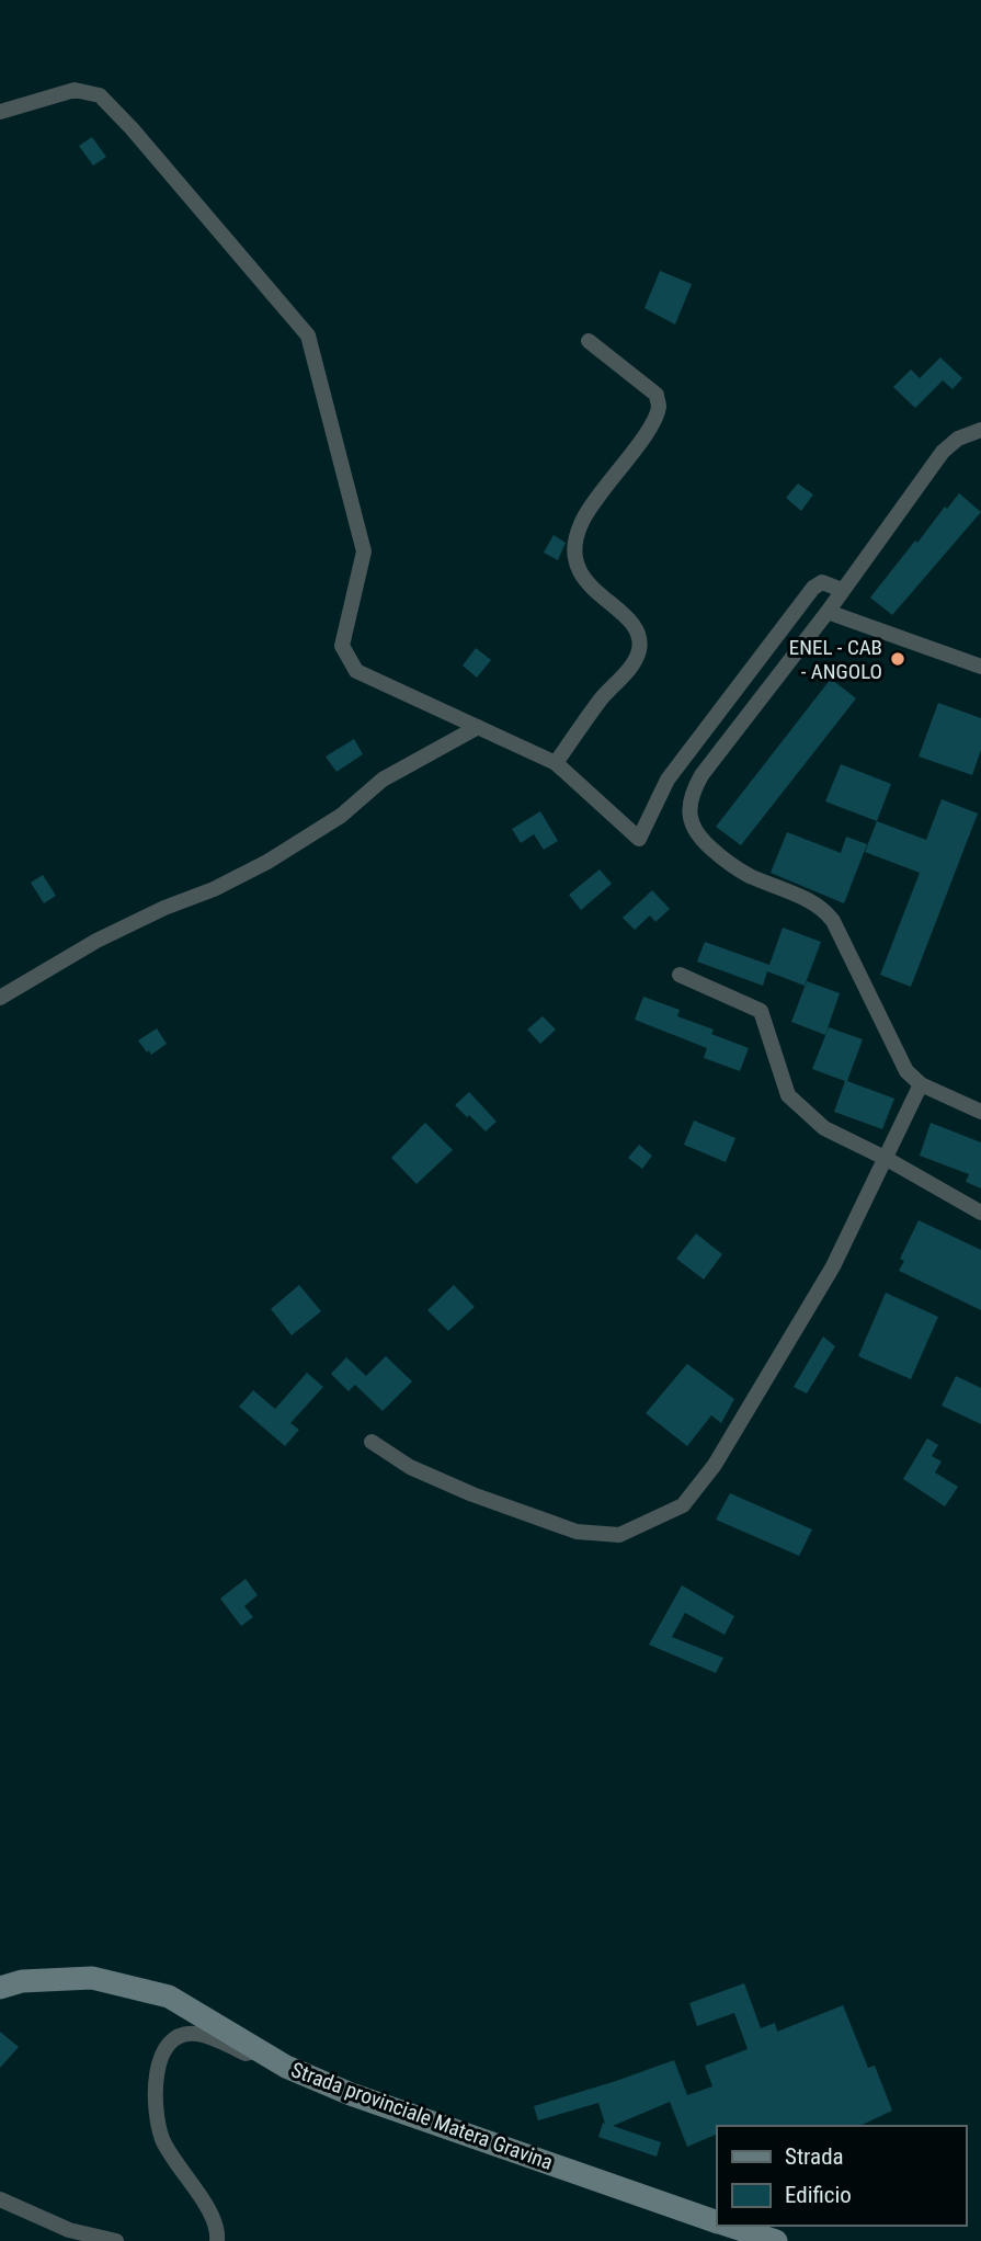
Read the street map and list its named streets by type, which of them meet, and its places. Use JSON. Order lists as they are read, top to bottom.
{
  "streets": {
    "main road": ["Strada provinciale Matera Gravina"]
  },
  "places": ["ENEL - CAB - ANGOLO"],
  "legend": ["Strada", "Edificio"]
}
